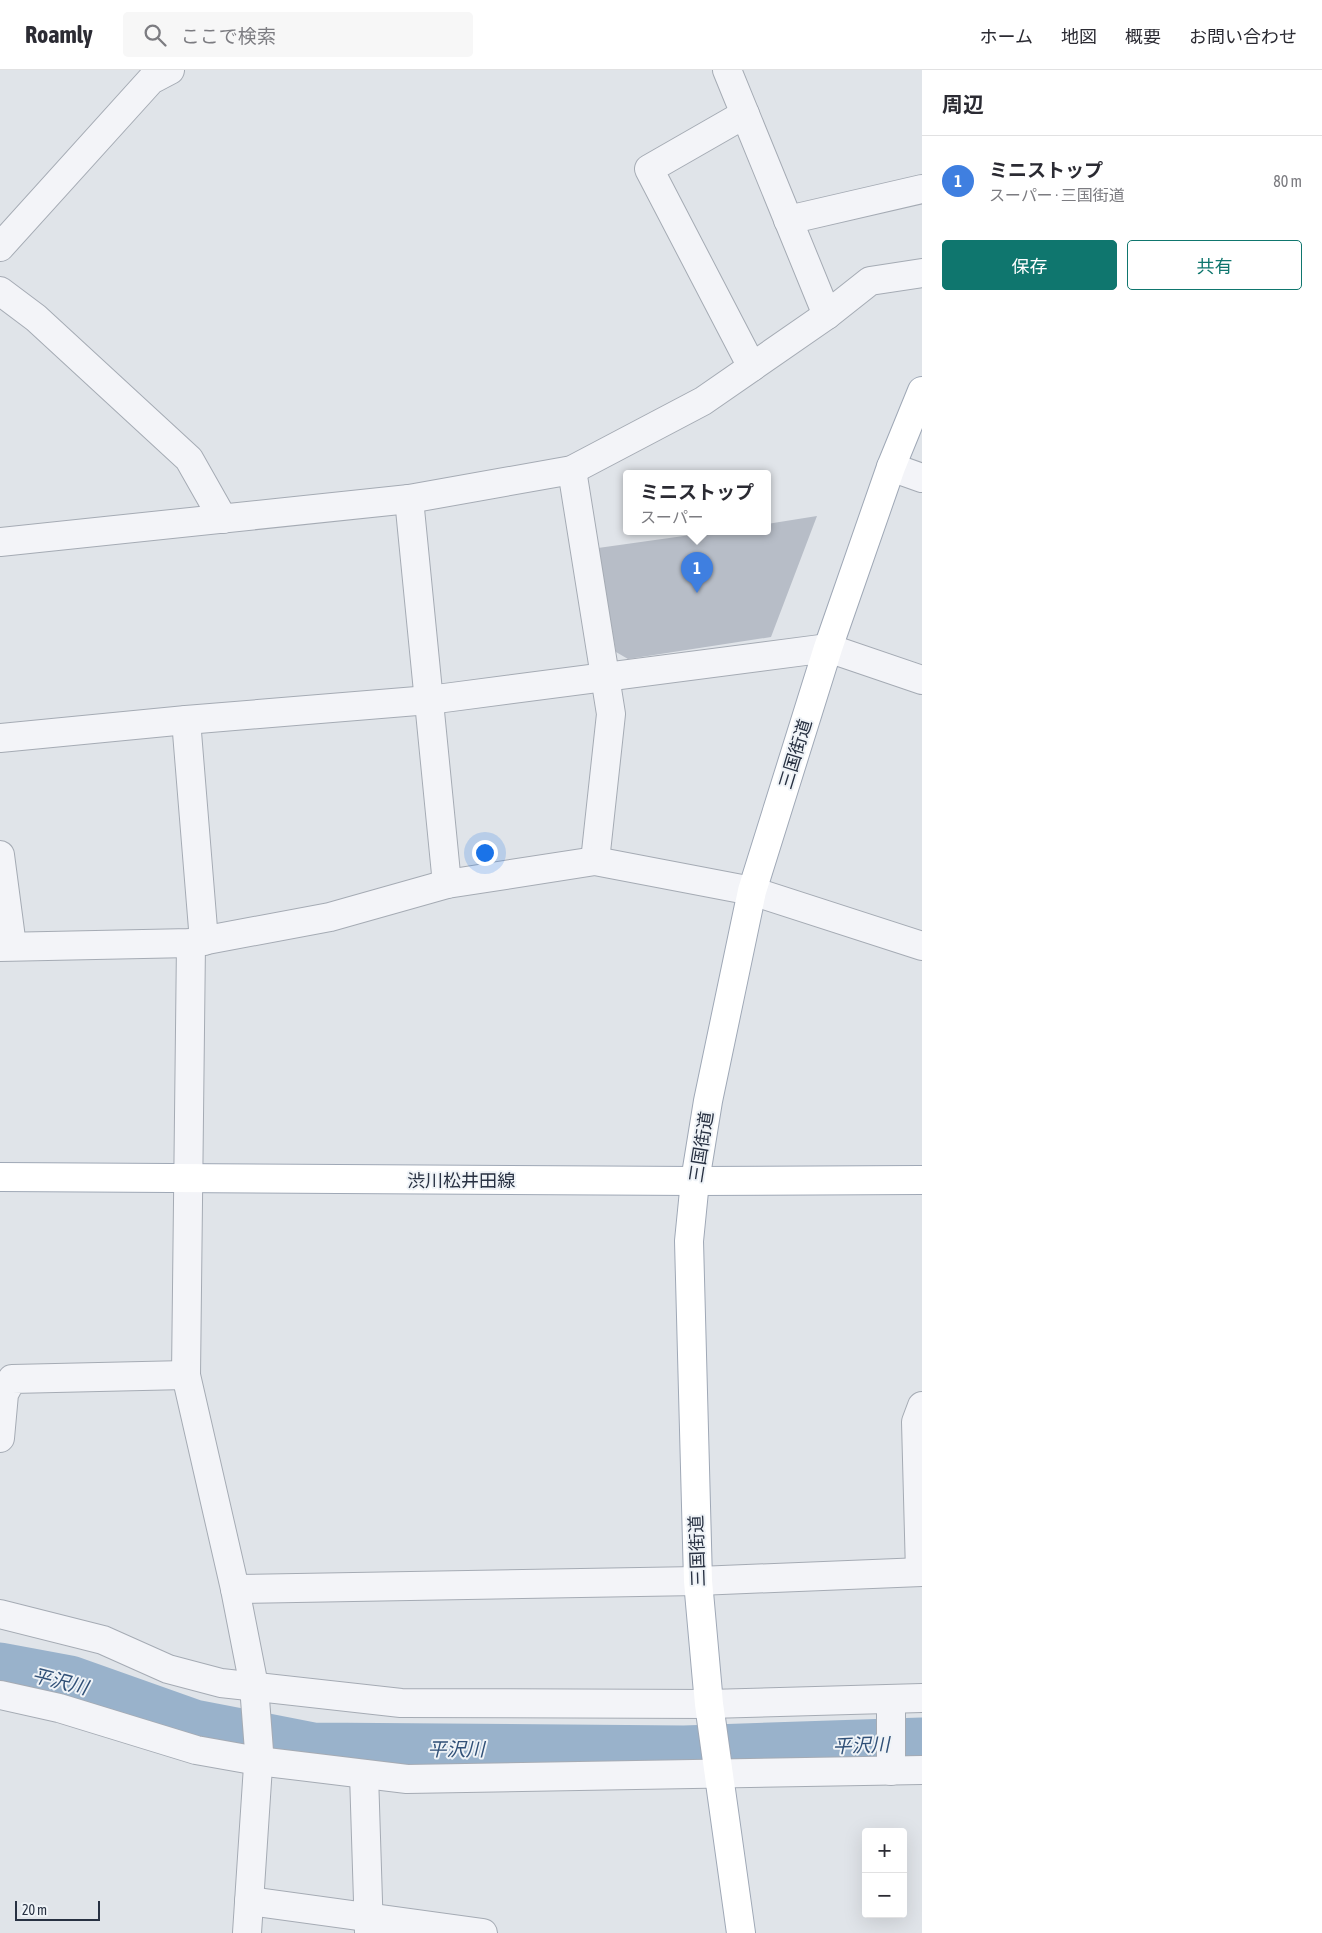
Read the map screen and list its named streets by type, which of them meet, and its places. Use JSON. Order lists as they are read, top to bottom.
{
  "streets": {
    "main road": ["三国街道", "渋川松井田線"]
  },
  "crossings": [
    ["三国街道", "渋川松井田線"]
  ],
  "water": ["平沢川"],
  "scale_bar": "20 m",
  "page": {
    "header": "Roamly",
    "search": "ここで検索",
    "nav": [
      "ホーム",
      "地図",
      "概要",
      "お問い合わせ"
    ],
    "heading": "周辺",
    "list": [
      {
        "mark": "1",
        "name": "ミニストップ",
        "note": "スーパー · 三国街道",
        "value": "80 m"
      }
    ],
    "buttons": ["保存", "共有"],
    "popup": ["ミニストップ", "スーパー"],
    "pins": "1",
    "map_buttons": ["+", "−"],
    "scale": "20 m"
  }
}
